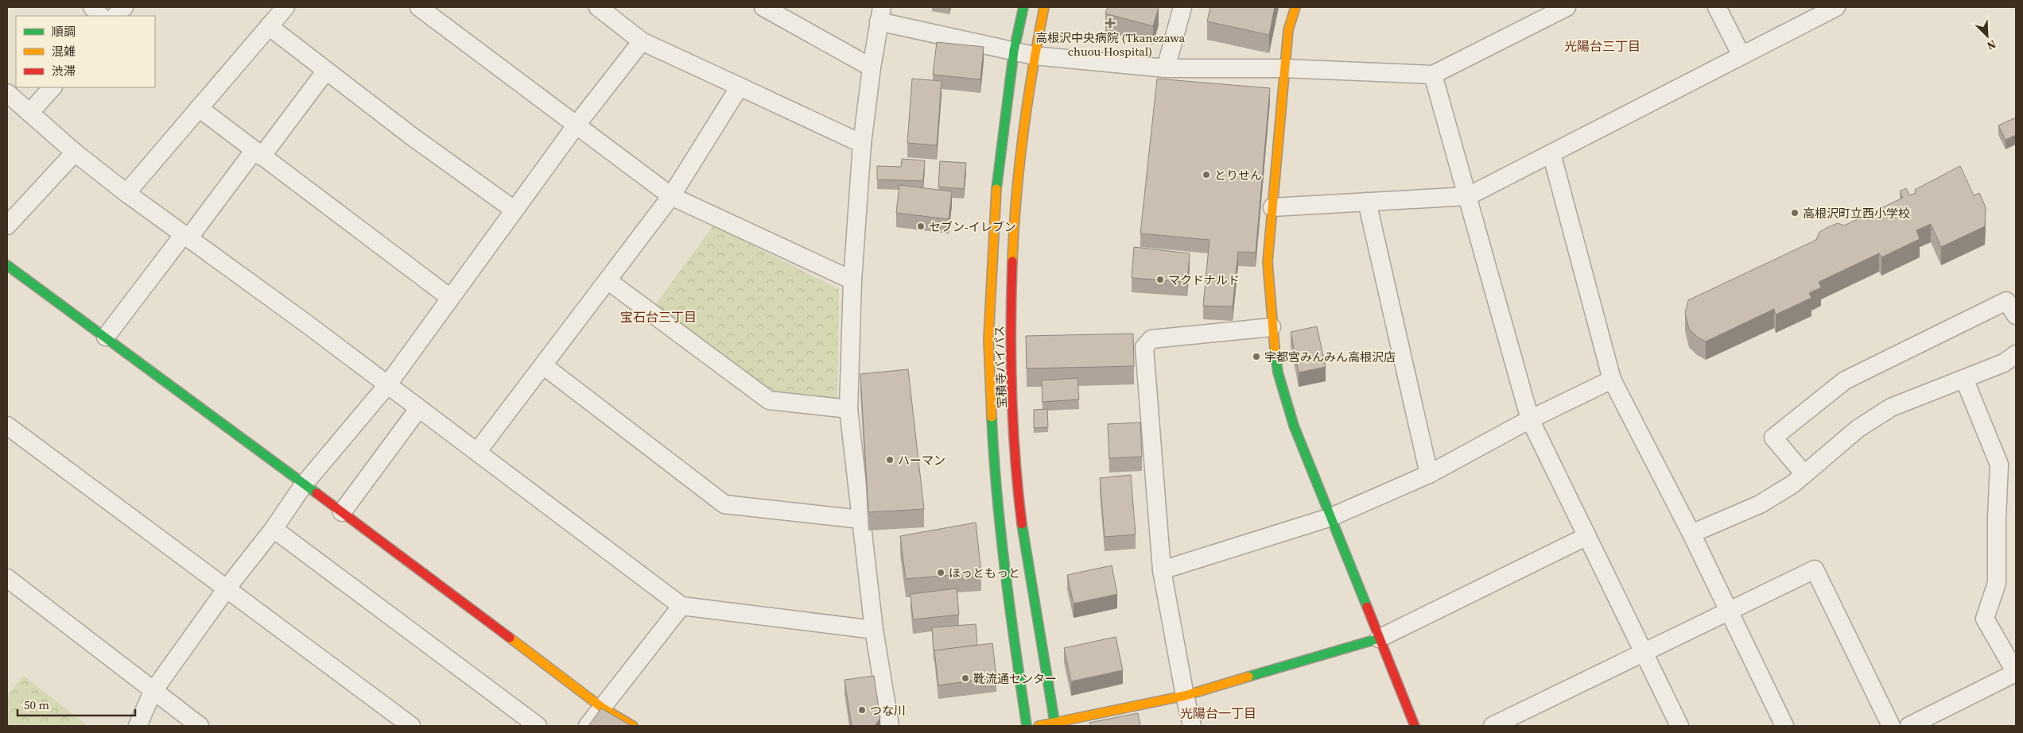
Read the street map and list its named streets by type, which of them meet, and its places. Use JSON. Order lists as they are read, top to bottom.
{
  "streets": {
    "street": ["宝積寺バイパス"]
  },
  "districts": ["光陽台三丁目", "宝石台三丁目", "光陽台一丁目"],
  "places": {
    "health": ["高根沢中央病院 (Tkanezawa chuou Hospital)"],
    "other": [
      "とりせん",
      "高根沢町立西小学校",
      "セブン-イレブン",
      "マクドナルド",
      "宇都宮みんみん高根沢店",
      "ハーマン",
      "ほっともっと",
      "靴流通センター",
      "つな川"
    ]
  },
  "legend": ["順調", "混雑", "渋滞"],
  "scale_bar": "50 m",
  "north": "bottom right"
}
